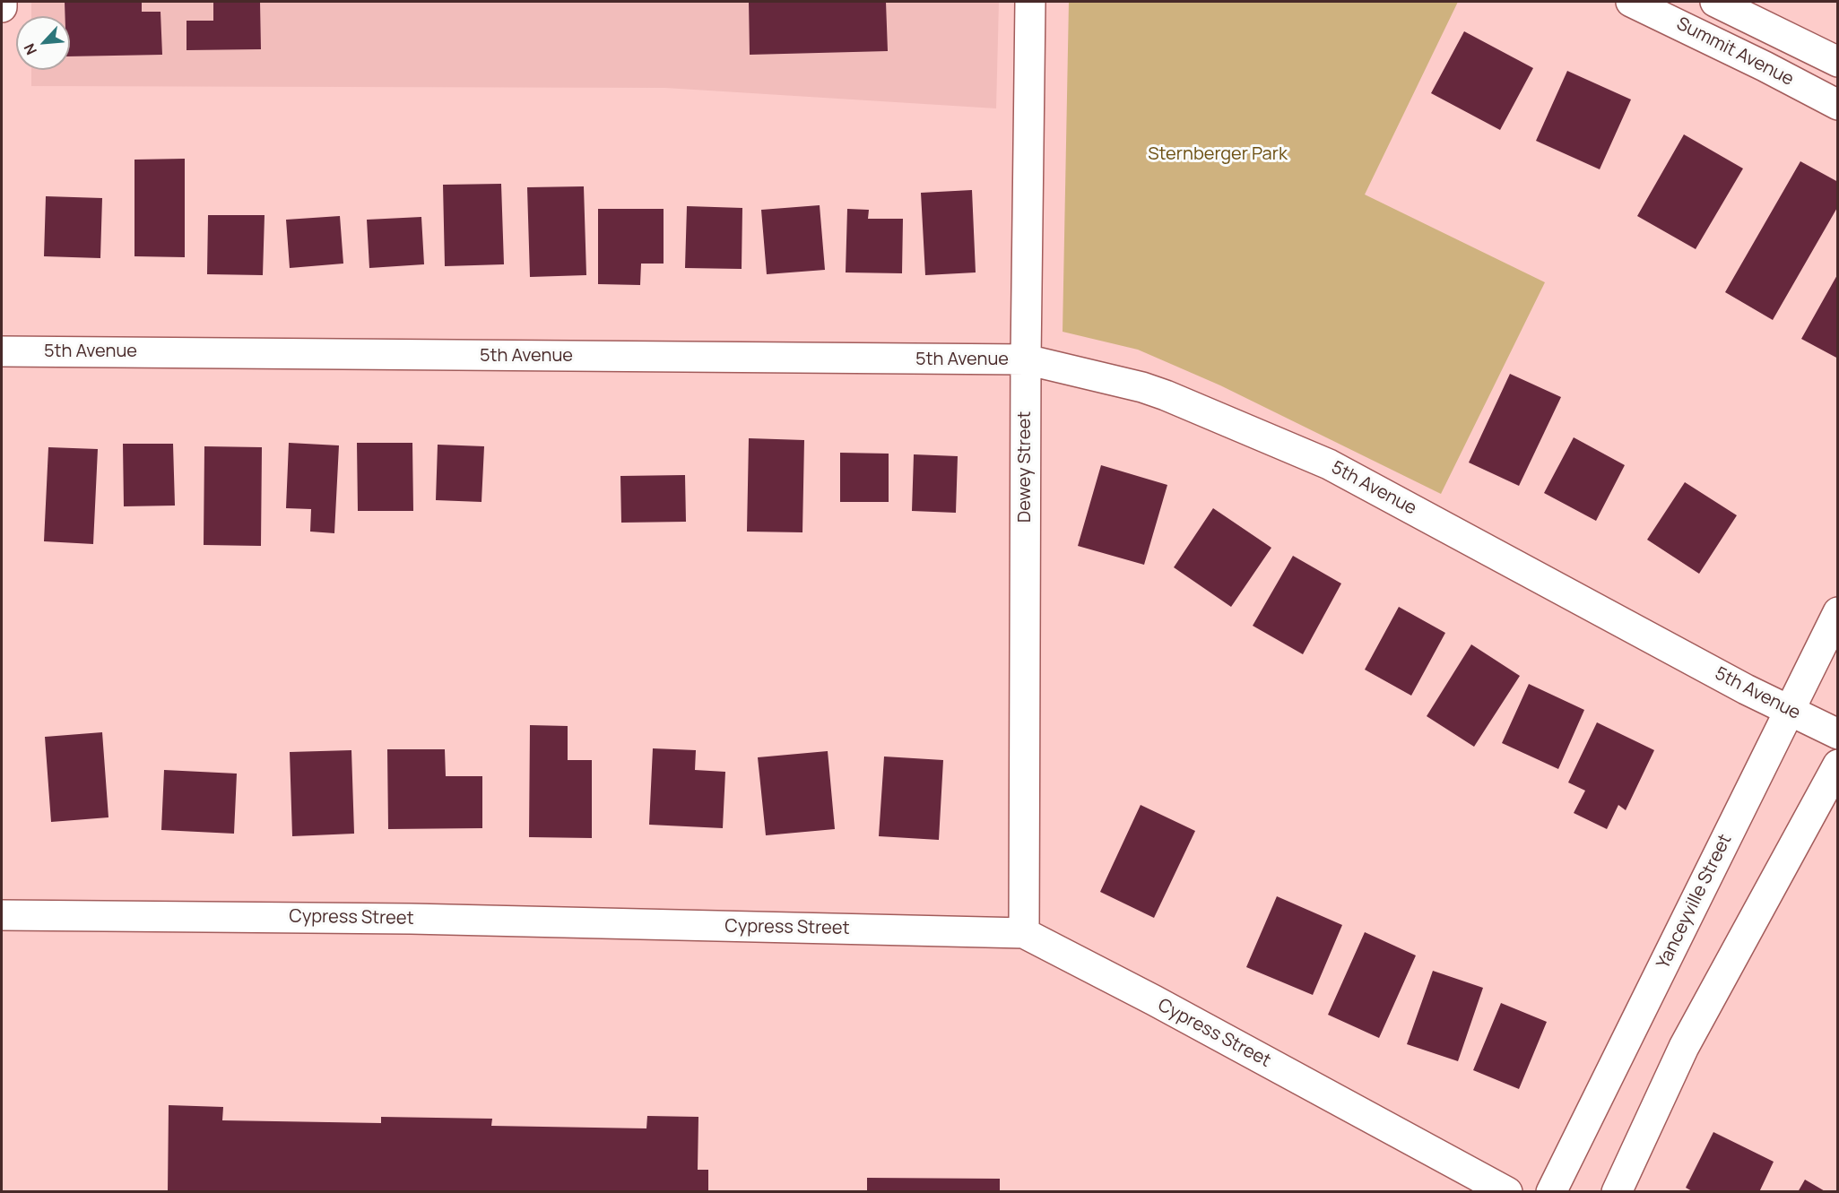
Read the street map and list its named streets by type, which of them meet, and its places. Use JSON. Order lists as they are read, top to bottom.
{
  "streets": {
    "street": [
      "Summit Avenue",
      "5th Avenue",
      "Dewey Street",
      "Yanceyville Street",
      "Cypress Street"
    ]
  },
  "crossings": [
    ["5th Avenue", "Dewey Street"],
    ["5th Avenue", "Yanceyville Street"],
    ["Dewey Street", "Cypress Street"]
  ],
  "parks": ["Sternberger Park"],
  "north": "bottom left"
}
